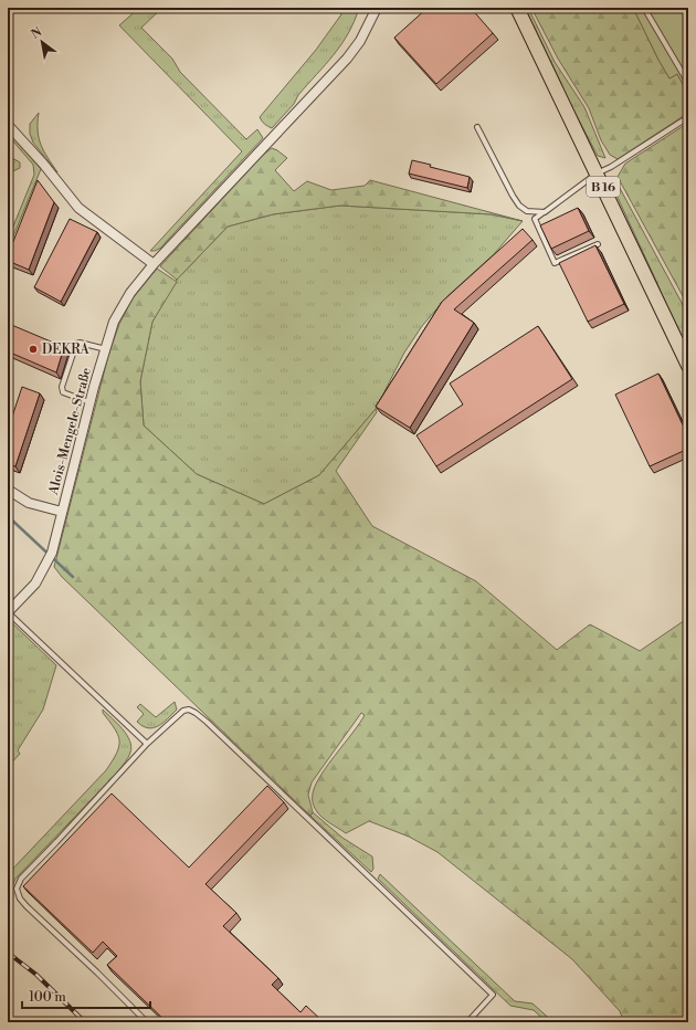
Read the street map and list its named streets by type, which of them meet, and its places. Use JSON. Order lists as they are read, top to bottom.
{
  "streets": {
    "main road": ["B 16"],
    "street": ["Alois-Mengele-Straße"]
  },
  "places": ["DEKRA"],
  "scale_bar": "100 m",
  "north": "top left"
}
